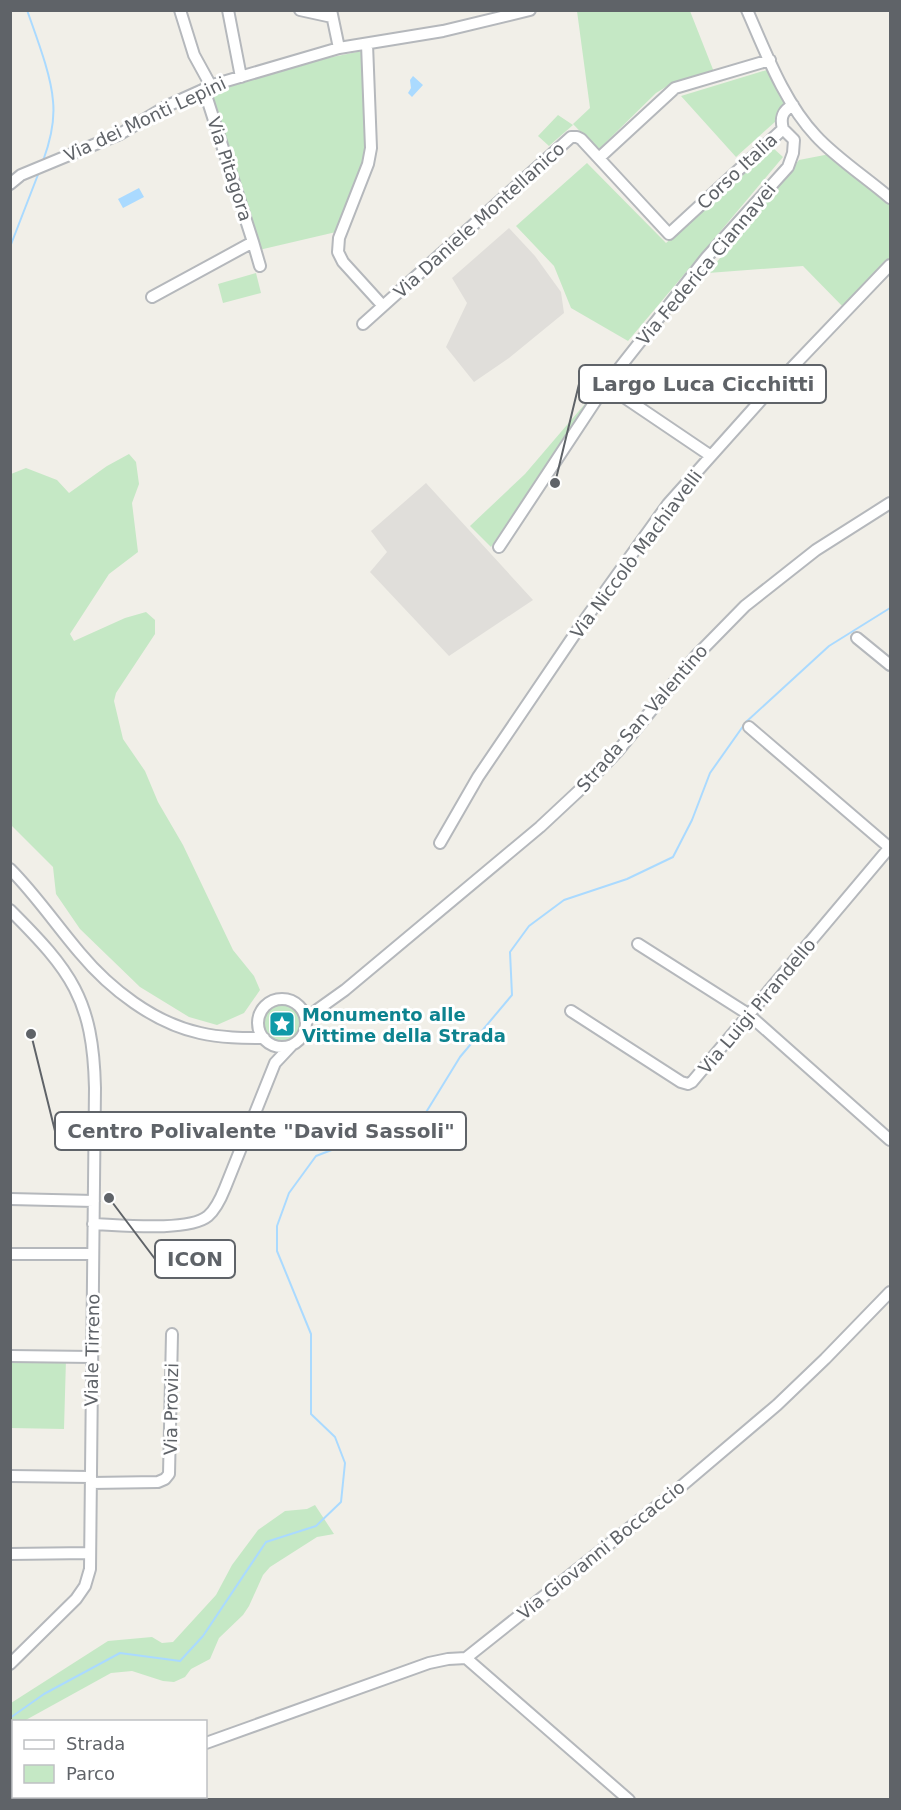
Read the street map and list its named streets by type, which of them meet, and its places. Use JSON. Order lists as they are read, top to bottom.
{
  "streets": {
    "street": [
      "Via dei Monti Lepini",
      "Via Pitagora",
      "Corso Italia",
      "Via Daniele Montellanico",
      "Via Federica Ciannavei",
      "Via Niccolò Machiavelli",
      "Strada San Valentino",
      "Via Luigi Pirandello",
      "Viale Tirreno",
      "Via Provizi",
      "Via Giovanni Boccaccio"
    ]
  },
  "crossings": [
    ["Via dei Monti Lepini", "Via Pitagora"],
    ["Corso Italia", "Via Daniele Montellanico"],
    ["Corso Italia", "Via Federica Ciannavei"],
    ["Viale Tirreno", "Via Provizi"]
  ],
  "places": {
    "other": ["Largo Luca Cicchitti", "Centro Polivalente \"David Sassoli\"", "ICON"],
    "place": ["Monumento alle Vittime della Strada"]
  },
  "legend": ["Strada", "Parco"]
}
